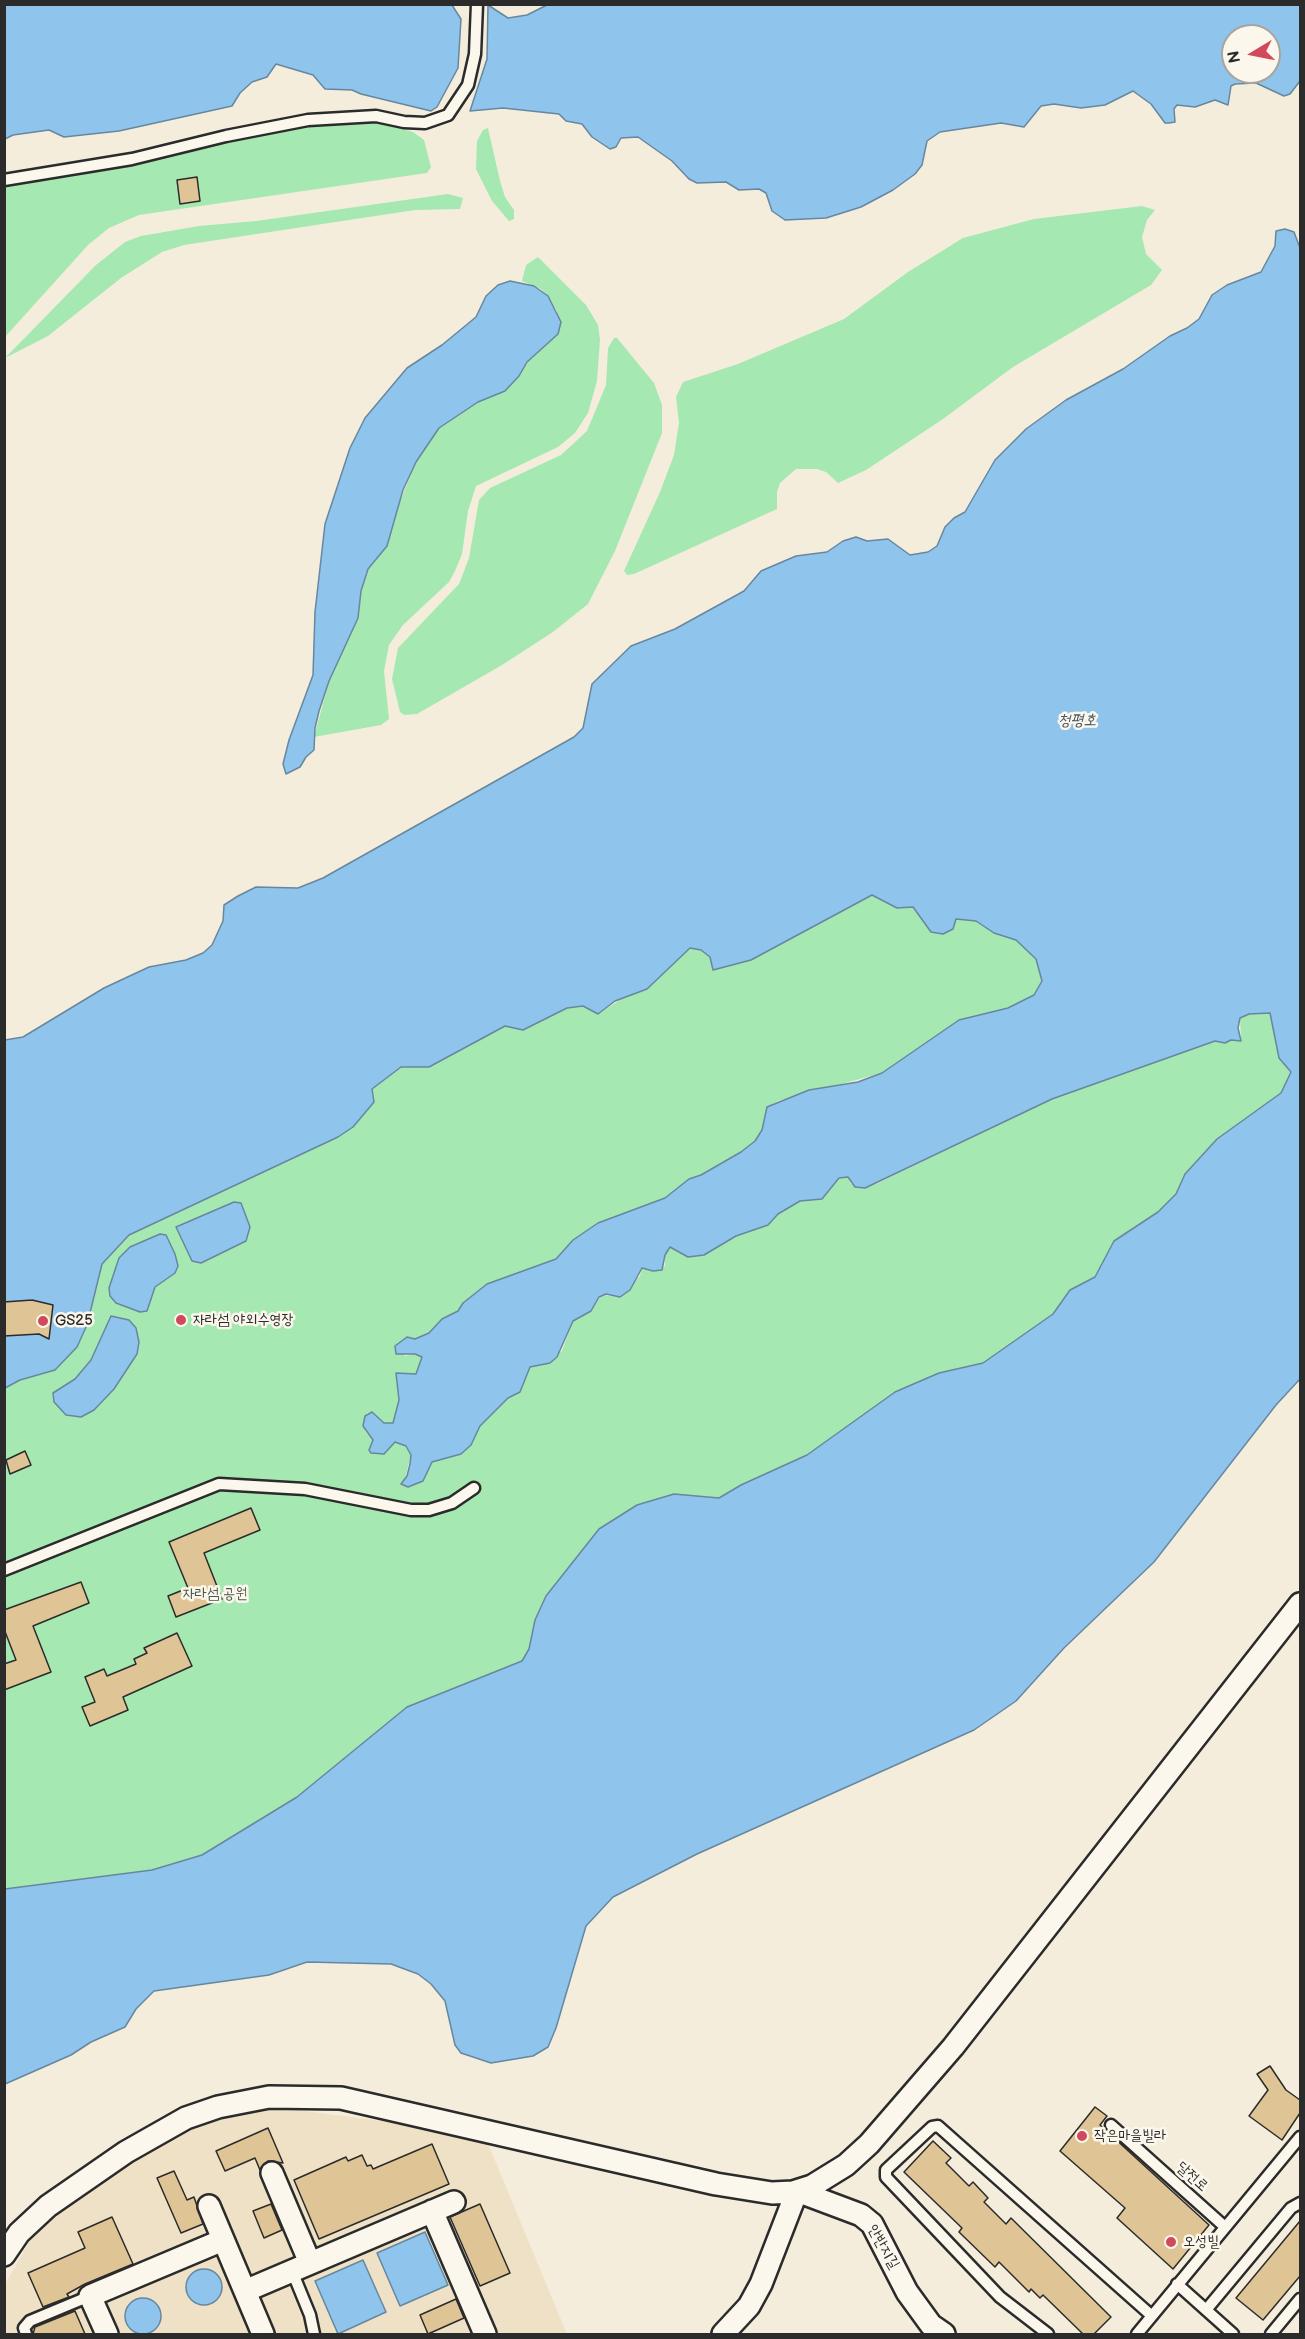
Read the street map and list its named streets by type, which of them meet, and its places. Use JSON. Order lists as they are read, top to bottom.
{
  "streets": {
    "street": ["안반지길"],
    "lane": ["달전로"]
  },
  "water": ["청평호"],
  "parks": ["자라섬 공원"],
  "places": [
    "자라섬 야외수영장",
    "GS25",
    "작은마을빌라",
    "오성빌"
  ],
  "north": "left"
}
